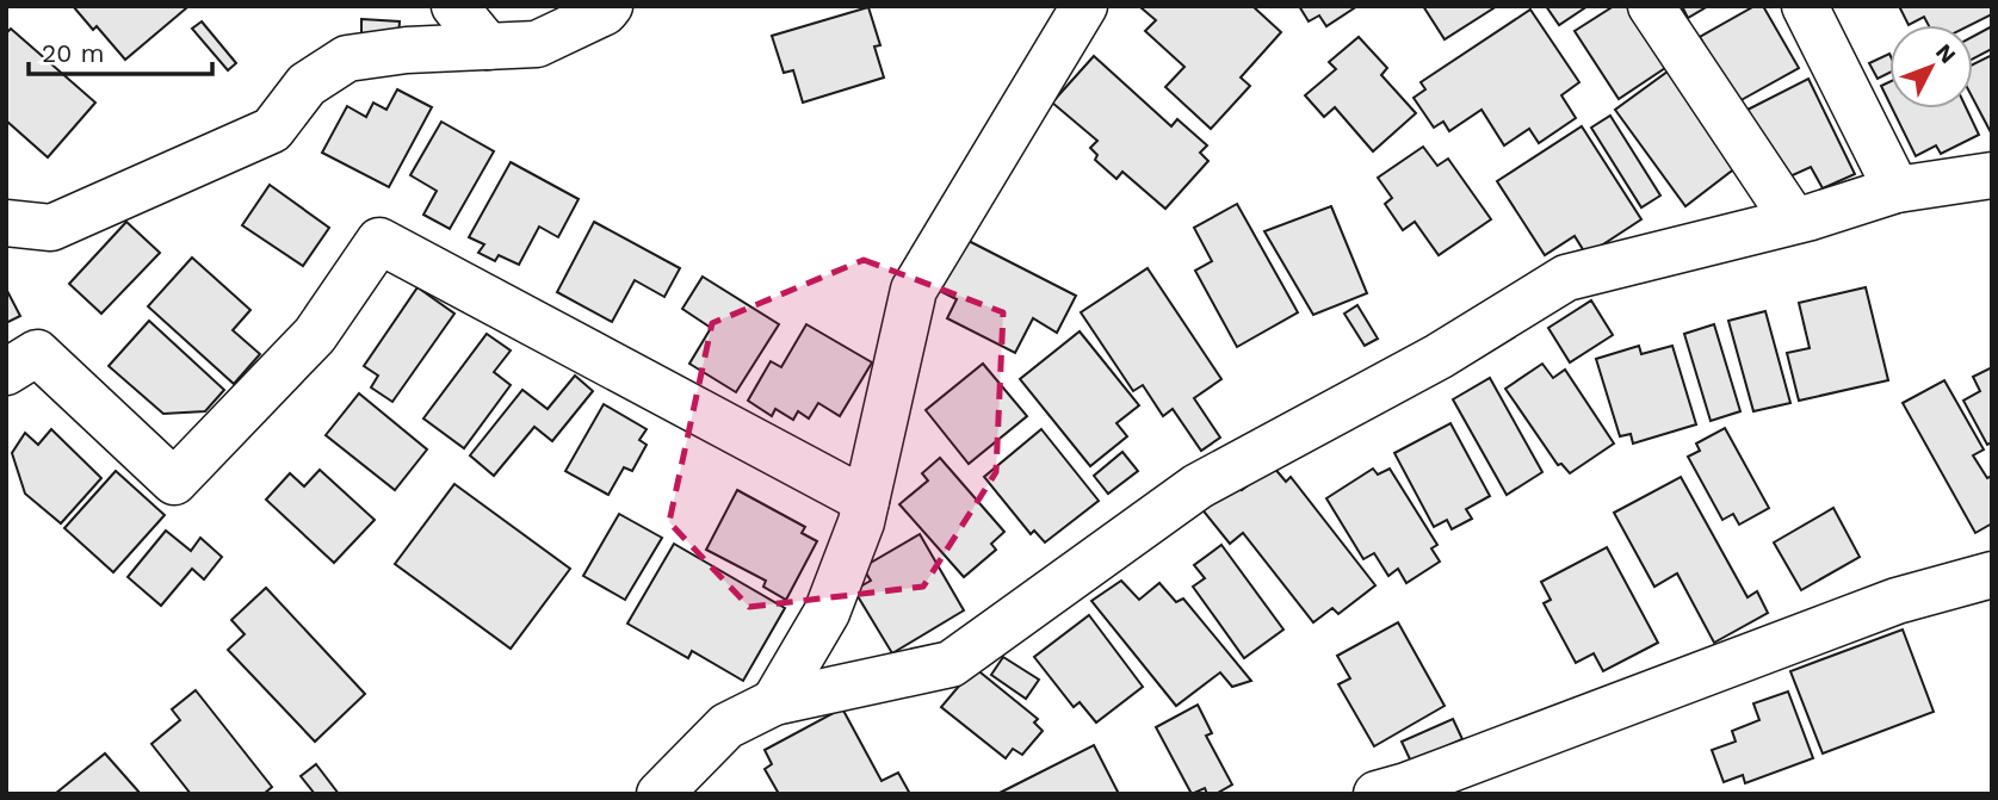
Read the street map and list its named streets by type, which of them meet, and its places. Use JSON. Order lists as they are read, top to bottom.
{
  "scale_bar": "20 m",
  "north": "top right"
}
